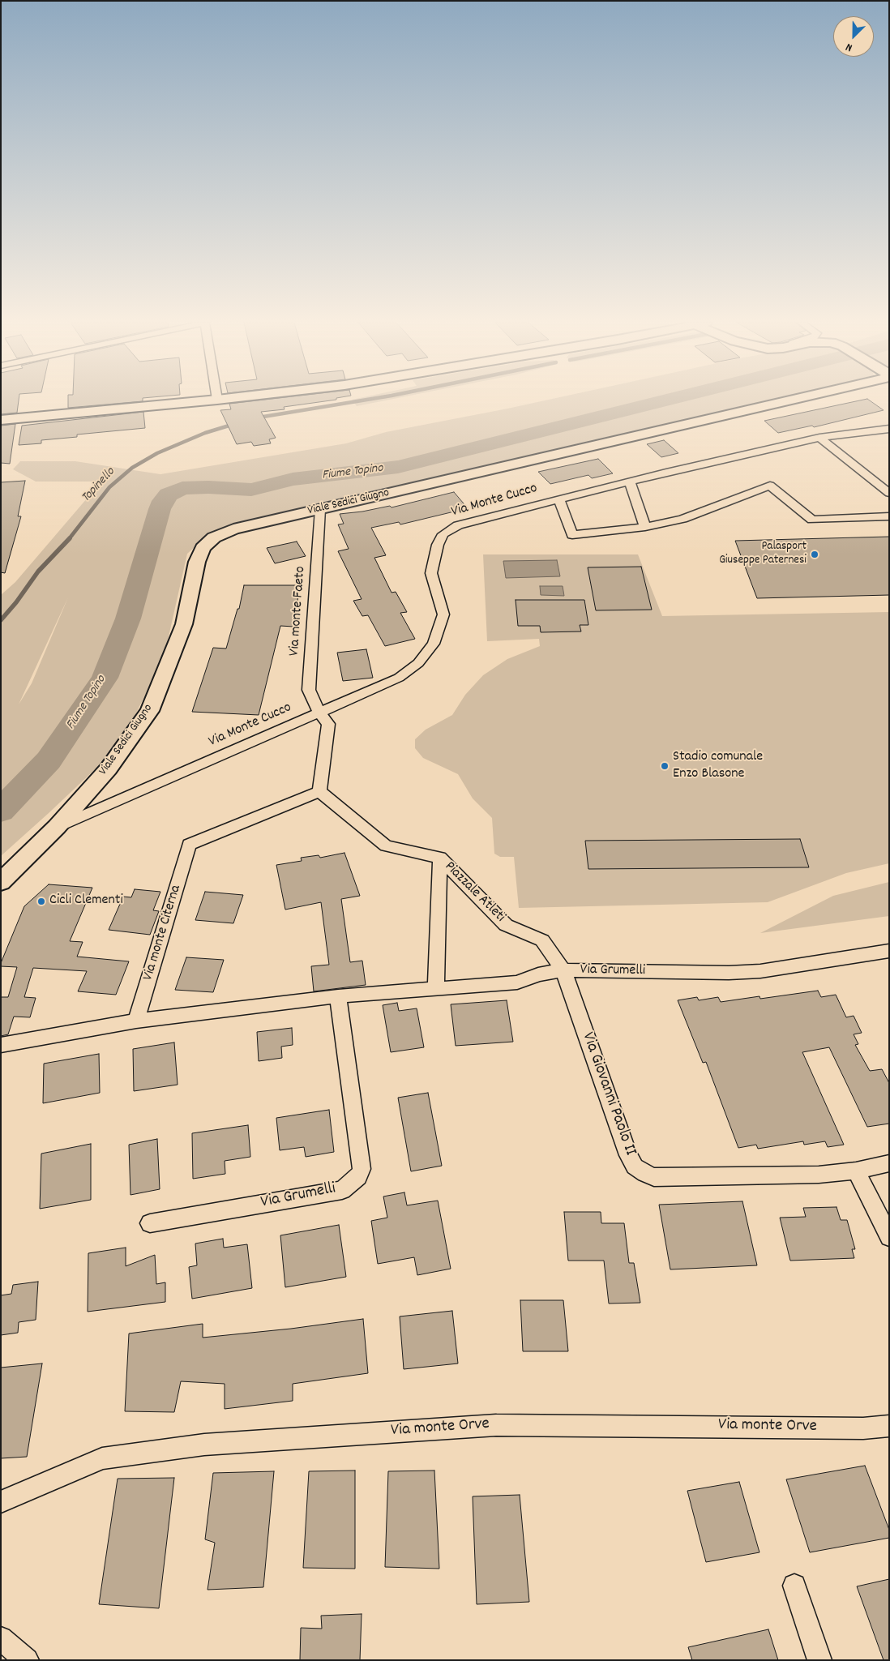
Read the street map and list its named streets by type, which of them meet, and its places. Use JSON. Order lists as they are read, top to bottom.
{
  "streets": {
    "street": [
      "Via Monte Cucco",
      "Viale Sedici Giugno",
      "Via monte Faeto",
      "Piazzale Atleti",
      "Via monte Citerna",
      "Via Grumelli",
      "Via Giovanni Paolo II",
      "Via monte Orve"
    ]
  },
  "crossings": [
    ["Via Monte Cucco", "Viale Sedici Giugno"],
    ["Via Monte Cucco", "Via monte Faeto"],
    ["Viale Sedici Giugno", "Via monte Faeto"],
    ["Piazzale Atleti", "Via monte Citerna"],
    ["Piazzale Atleti", "Via Grumelli"],
    ["Piazzale Atleti", "Via Giovanni Paolo II"],
    ["Via monte Citerna", "Via Grumelli"],
    ["Via Grumelli", "Via Giovanni Paolo II"]
  ],
  "water": ["Fiume Topino", "Topinello"],
  "places": ["Palasport Giuseppe Paternesi", "Stadio comunale Enzo Blasone", "Cicli Clementi"],
  "north": "bottom left"
}
